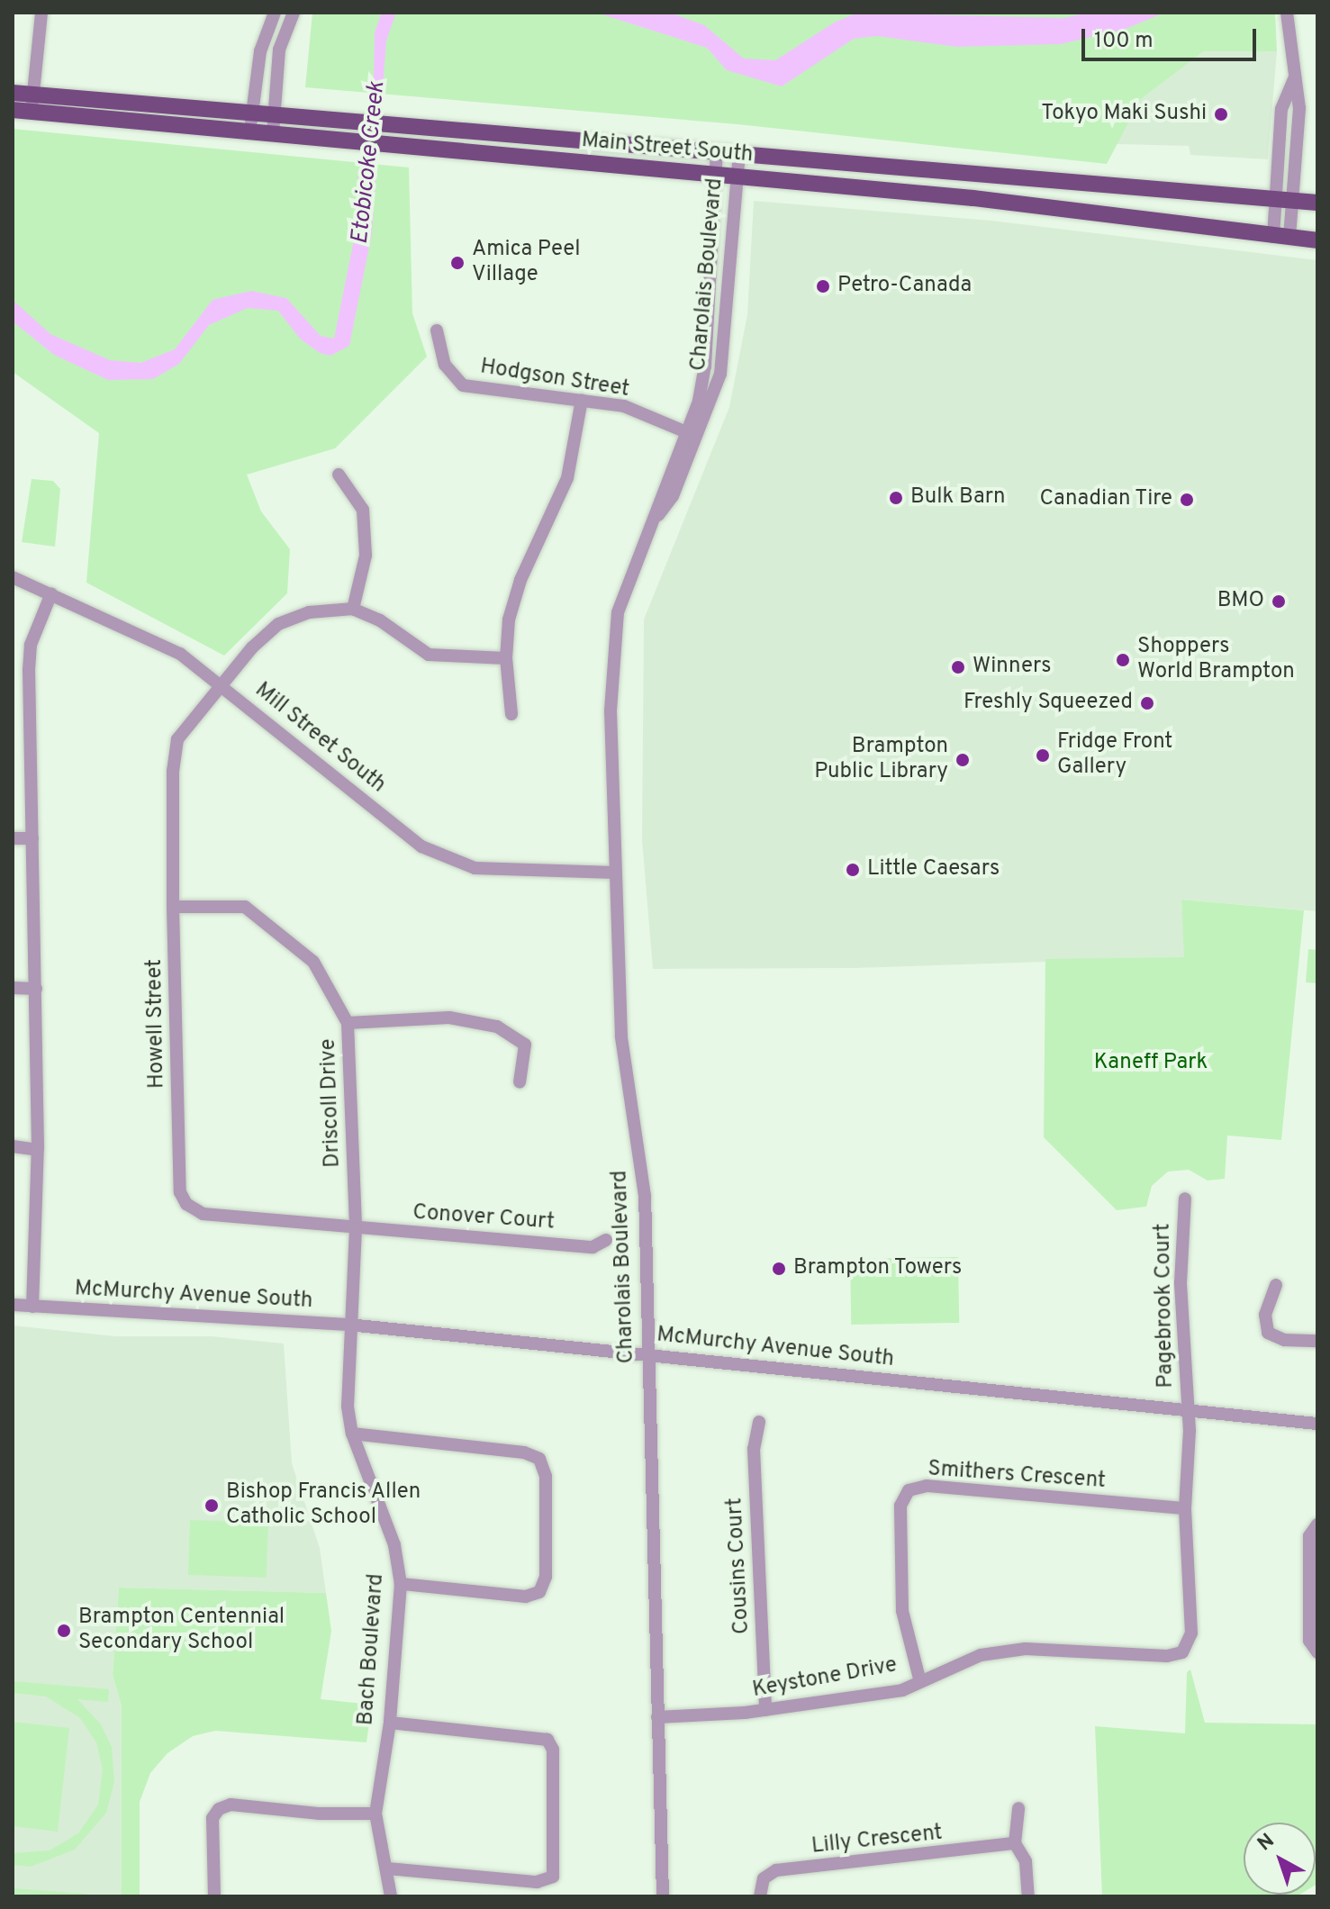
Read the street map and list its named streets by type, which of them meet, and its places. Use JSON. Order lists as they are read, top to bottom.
{
  "streets": {
    "main road": ["Main Street South"],
    "street": [
      "Charolais Boulevard",
      "Hodgson Street",
      "Mill Street South",
      "Howell Street",
      "Driscoll Drive",
      "Conover Court",
      "McMurchy Avenue South",
      "Pagebrook Court",
      "Smithers Crescent",
      "Cousins Court",
      "Bach Boulevard",
      "Keystone Drive",
      "Lilly Crescent"
    ]
  },
  "crossings": [
    ["Main Street South", "Charolais Boulevard"],
    ["Charolais Boulevard", "Hodgson Street"],
    ["Charolais Boulevard", "Mill Street South"],
    ["Charolais Boulevard", "McMurchy Avenue South"],
    ["Charolais Boulevard", "Keystone Drive"],
    ["Mill Street South", "Howell Street"],
    ["Howell Street", "Driscoll Drive"],
    ["Howell Street", "Conover Court"],
    ["Driscoll Drive", "Conover Court"],
    ["Driscoll Drive", "McMurchy Avenue South"],
    ["Driscoll Drive", "Bach Boulevard"],
    ["McMurchy Avenue South", "Pagebrook Court"],
    ["McMurchy Avenue South", "Bach Boulevard"],
    ["McMurchy Avenue South", "Keystone Drive"],
    ["Pagebrook Court", "Keystone Drive"],
    ["Smithers Crescent", "Keystone Drive"],
    ["Cousins Court", "Keystone Drive"]
  ],
  "water": ["Etobicoke Creek"],
  "parks": ["Kaneff Park"],
  "places": [
    "Tokyo Maki Sushi",
    "Amica Peel Village",
    "Petro-Canada",
    "Bulk Barn",
    "Canadian Tire",
    "BMO",
    "Shoppers World Brampton",
    "Winners",
    "Freshly Squeezed",
    "Fridge Front Gallery",
    "Brampton Public Library",
    "Little Caesars",
    "Brampton Towers",
    "Bishop Francis Allen Catholic School",
    "Brampton Centennial Secondary School"
  ],
  "scale_bar": "100 m",
  "north": "top left"
}
